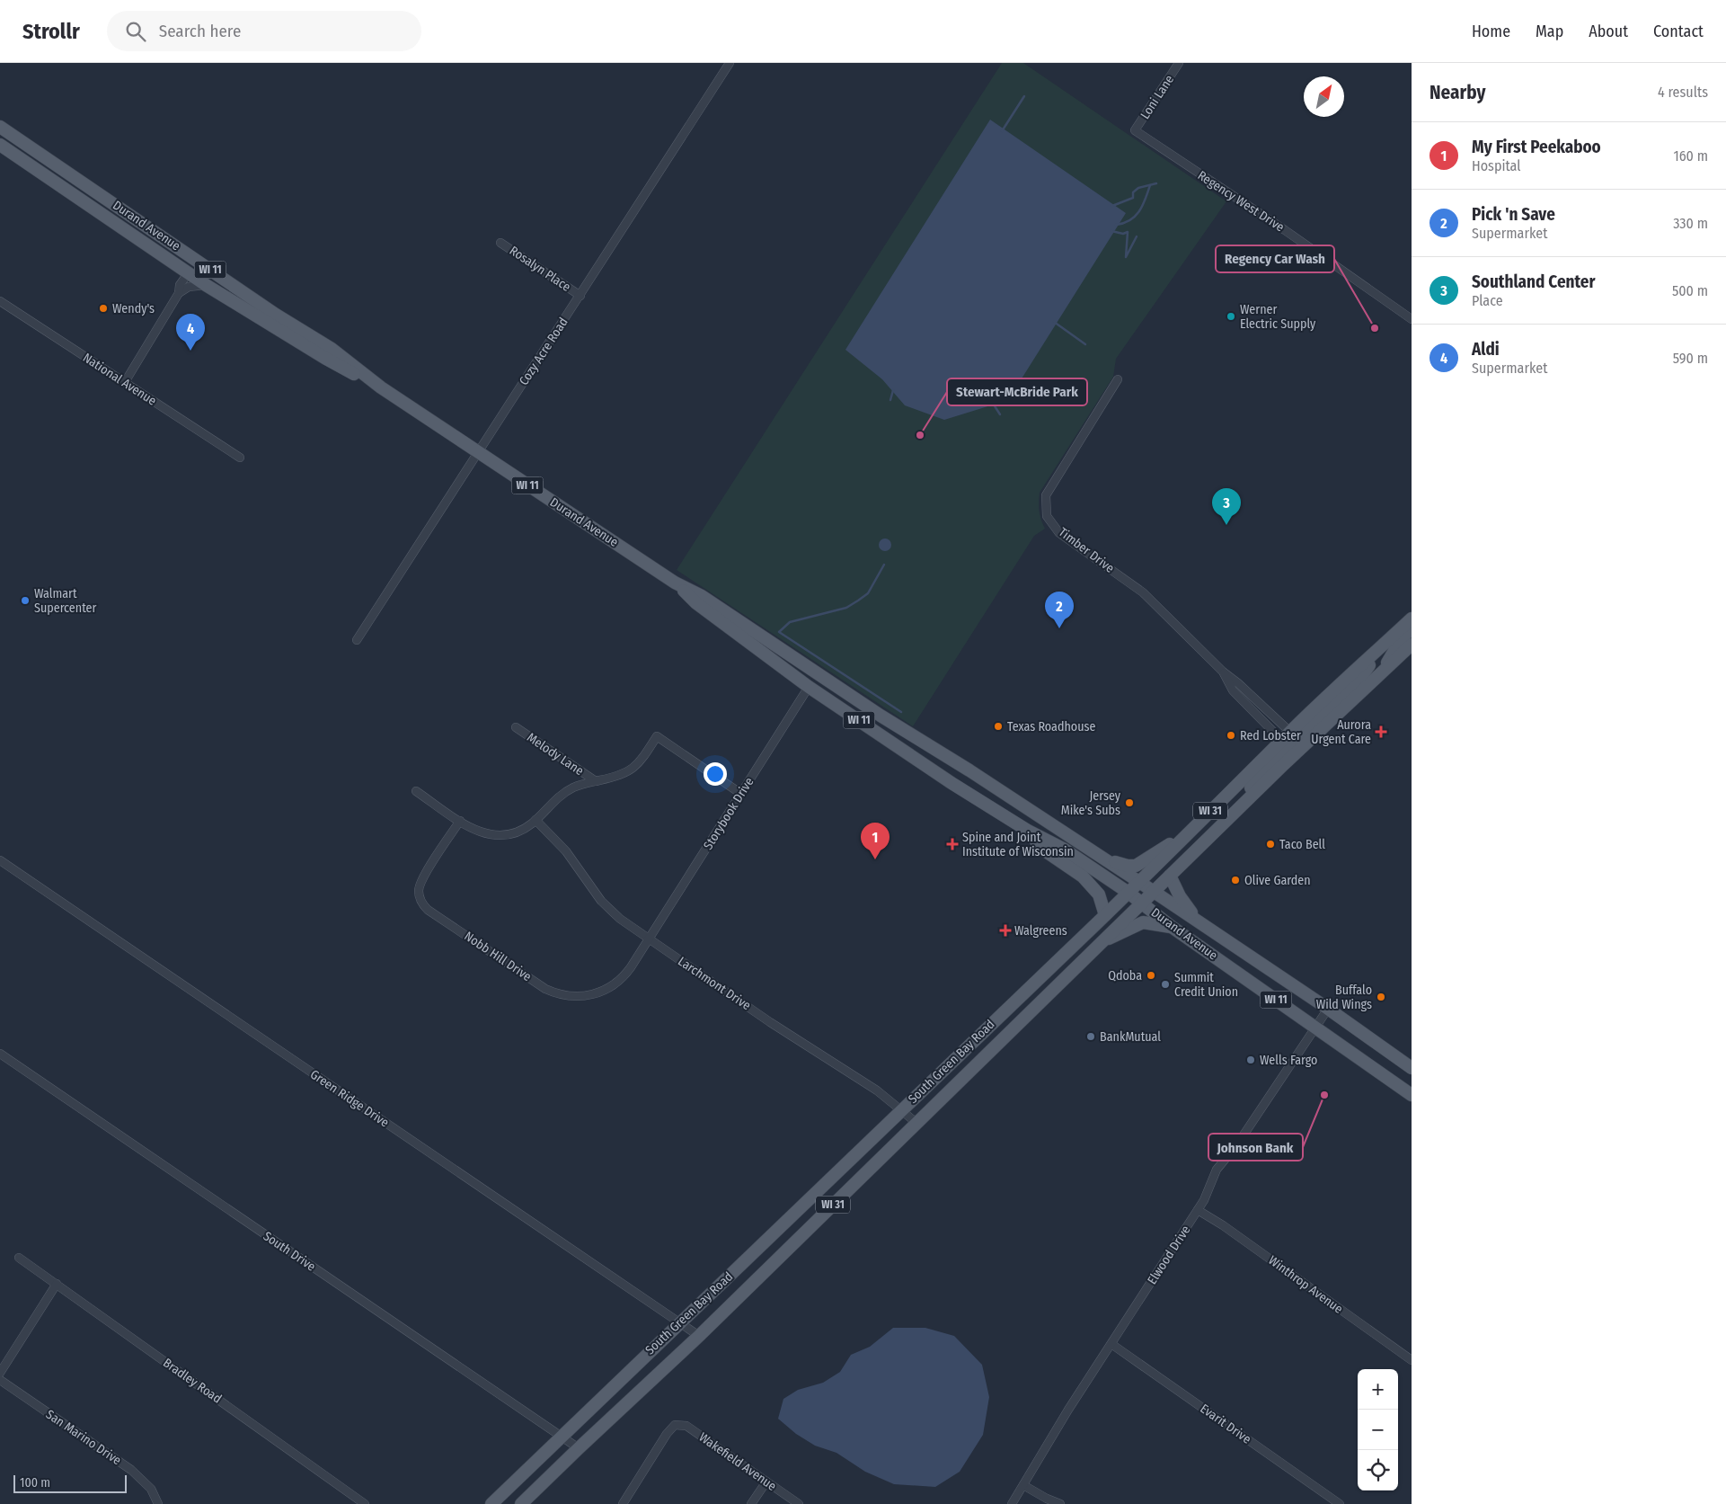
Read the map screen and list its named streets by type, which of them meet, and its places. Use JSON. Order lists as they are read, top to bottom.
{
  "streets": {
    "main road": [
      "Durand Avenue",
      "WI 11",
      "WI 31",
      "South Green Bay Road"
    ],
    "street": [
      "Loni Lane",
      "Regency West Drive",
      "Rosalyn Place",
      "Cozy Acre Road",
      "National Avenue",
      "Timber Drive",
      "Melody Lane",
      "Storybook Drive",
      "Nobb Hill Drive",
      "Larchmont Drive",
      "Green Ridge Drive",
      "South Drive",
      "Elwood Drive",
      "Winthrop Avenue",
      "Bradley Road",
      "Evarit Drive",
      "San Marino Drive",
      "Wakefield Avenue"
    ]
  },
  "crossings": [
    ["Loni Lane", "Regency West Drive"],
    ["Durand Avenue", "Cozy Acre Road"],
    ["Durand Avenue", "Storybook Drive"],
    ["Durand Avenue", "South Green Bay Road"],
    ["Durand Avenue", "Elwood Drive"],
    ["Rosalyn Place", "Cozy Acre Road"],
    ["Timber Drive", "South Green Bay Road"],
    ["Storybook Drive", "Nobb Hill Drive"],
    ["Storybook Drive", "Larchmont Drive"],
    ["Nobb Hill Drive", "Larchmont Drive"],
    ["Larchmont Drive", "South Green Bay Road"],
    ["South Green Bay Road", "Green Ridge Drive"],
    ["South Green Bay Road", "South Drive"],
    ["Elwood Drive", "Winthrop Avenue"],
    ["Elwood Drive", "Evarit Drive"]
  ],
  "places": {
    "other": [
      "Wendy's",
      "Werner Electric Supply",
      "Regency Car Wash",
      "Stewart-McBride Park",
      "Walmart Supercenter",
      "Texas Roadhouse",
      "Red Lobster",
      "Jersey Mike's Subs",
      "Taco Bell",
      "Olive Garden",
      "Qdoba",
      "Summit Credit Union",
      "Buffalo Wild Wings",
      "BankMutual",
      "Wells Fargo",
      "Johnson Bank"
    ],
    "health": ["Aurora Urgent Care", "Spine and Joint Institute of Wisconsin", "Walgreens"]
  },
  "scale_bar": "100 m",
  "north": "top right",
  "page": {
    "header": "Strollr",
    "search": "Search here",
    "nav": [
      "Home",
      "Map",
      "About",
      "Contact"
    ],
    "heading": ["Nearby", "4 results"],
    "list": [
      {
        "mark": "1",
        "name": "My First Peekaboo",
        "note": "Hospital",
        "value": "160 m"
      },
      {
        "mark": "2",
        "name": "Pick 'n Save",
        "note": "Supermarket",
        "value": "330 m"
      },
      {
        "mark": "3",
        "name": "Southland Center",
        "note": "Place",
        "value": "500 m"
      },
      {
        "mark": "4",
        "name": "Aldi",
        "note": "Supermarket",
        "value": "590 m"
      }
    ],
    "pins": [
      "4",
      "3",
      "2",
      "1"
    ],
    "map_buttons": ["+", "−"],
    "scale": "100 m"
  }
}
